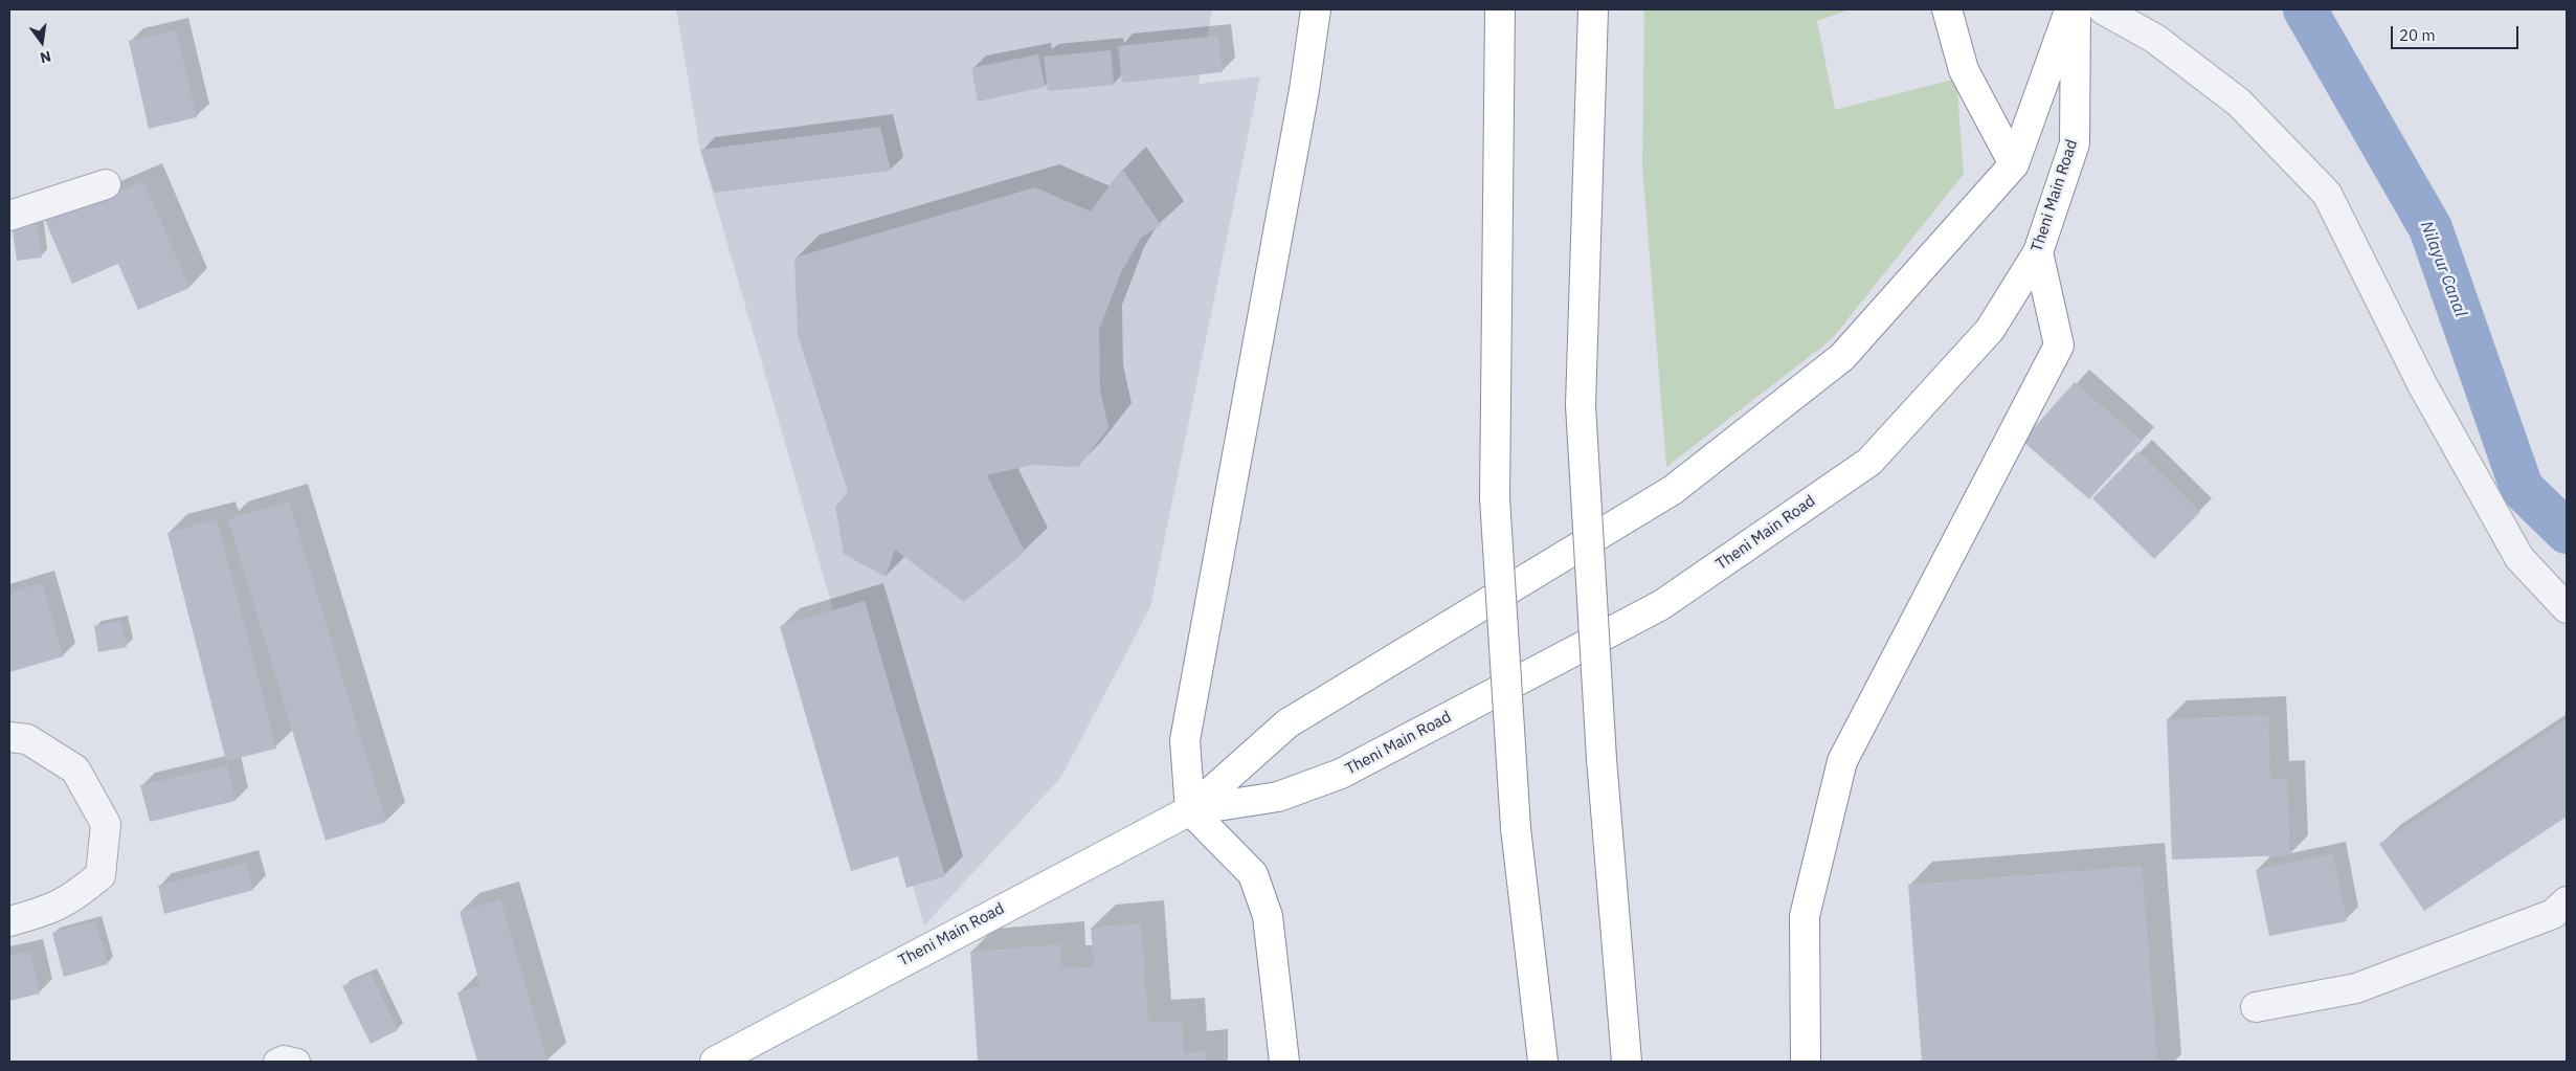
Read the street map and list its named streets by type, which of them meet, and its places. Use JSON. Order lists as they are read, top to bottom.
{
  "streets": {
    "main road": ["Theni Main Road"]
  },
  "water": ["Nilayur Canal"],
  "scale_bar": "20 m",
  "north": "bottom"
}
